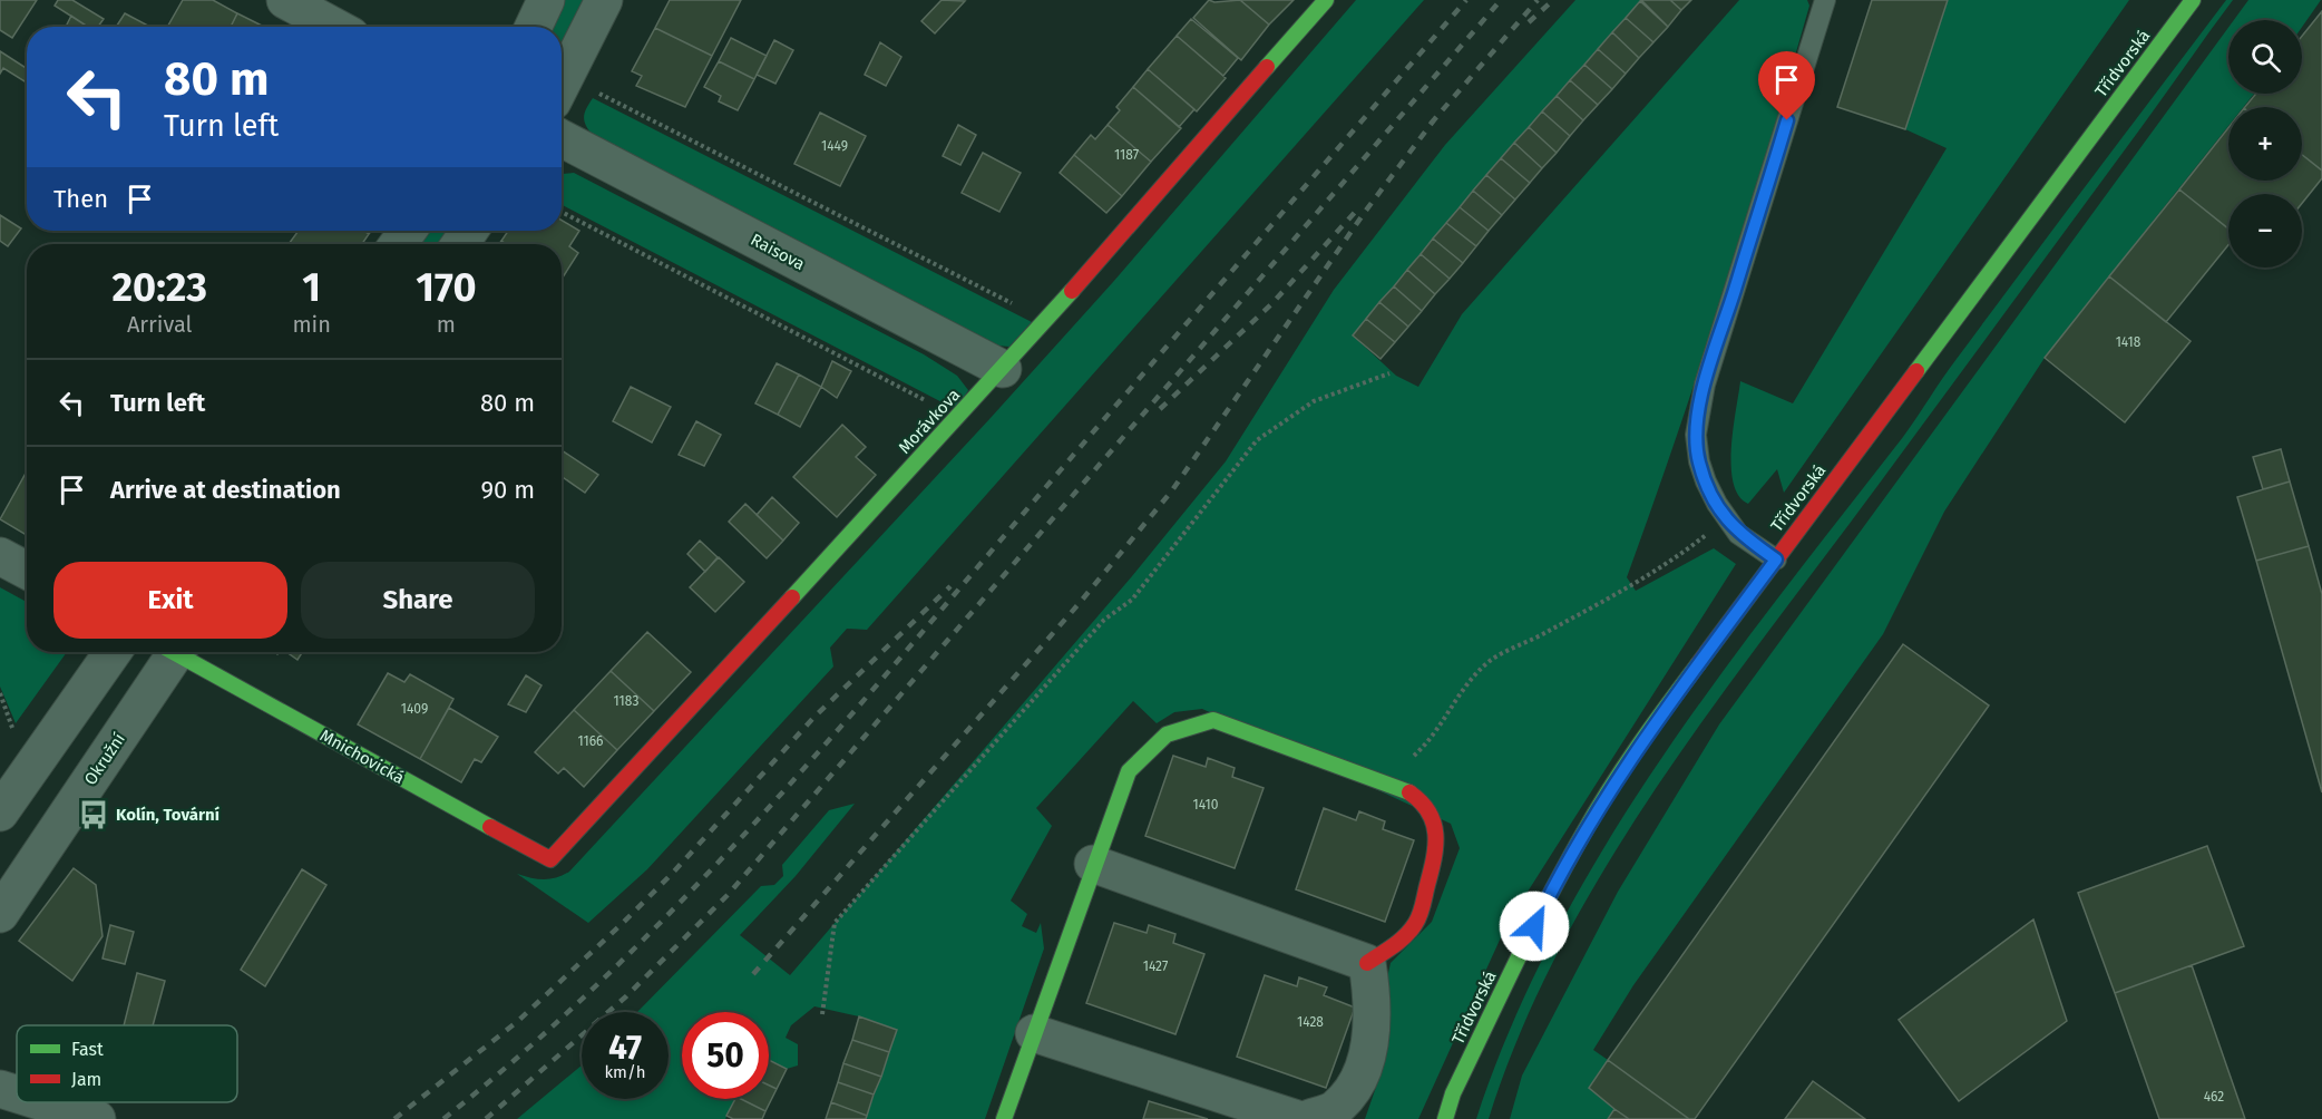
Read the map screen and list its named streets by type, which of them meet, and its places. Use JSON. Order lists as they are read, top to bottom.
{
  "streets": {
    "street": [
      "Třídvorská",
      "Raisova",
      "Morávkova",
      "Mnichovická",
      "Okružní"
    ]
  },
  "crossings": [
    ["Raisova", "Morávkova"],
    ["Morávkova", "Mnichovická"],
    ["Mnichovická", "Okružní"]
  ],
  "places": {
    "bus stop": ["Kolín, Tovární"]
  },
  "house_numbers": [
    "1449",
    "1187",
    "1418",
    "1183",
    "1409",
    "1166",
    "1410",
    "1427",
    "1428",
    "462"
  ],
  "legend": ["Fast", "Jam"],
  "page": {
    "map_buttons": ["+", "−"],
    "turn": ["80 m", "Turn left"],
    "then": "Then",
    "eta": [
      "20:23",
      "Arrival",
      "1",
      "min",
      "170",
      "m"
    ],
    "list": [
      {
        "name": "Turn left",
        "value": "80 m"
      },
      {
        "name": "Arrive at destination",
        "value": "90 m"
      }
    ],
    "buttons": ["Exit", "Share"],
    "speed": "47 km/h",
    "limit": "50"
  }
}
